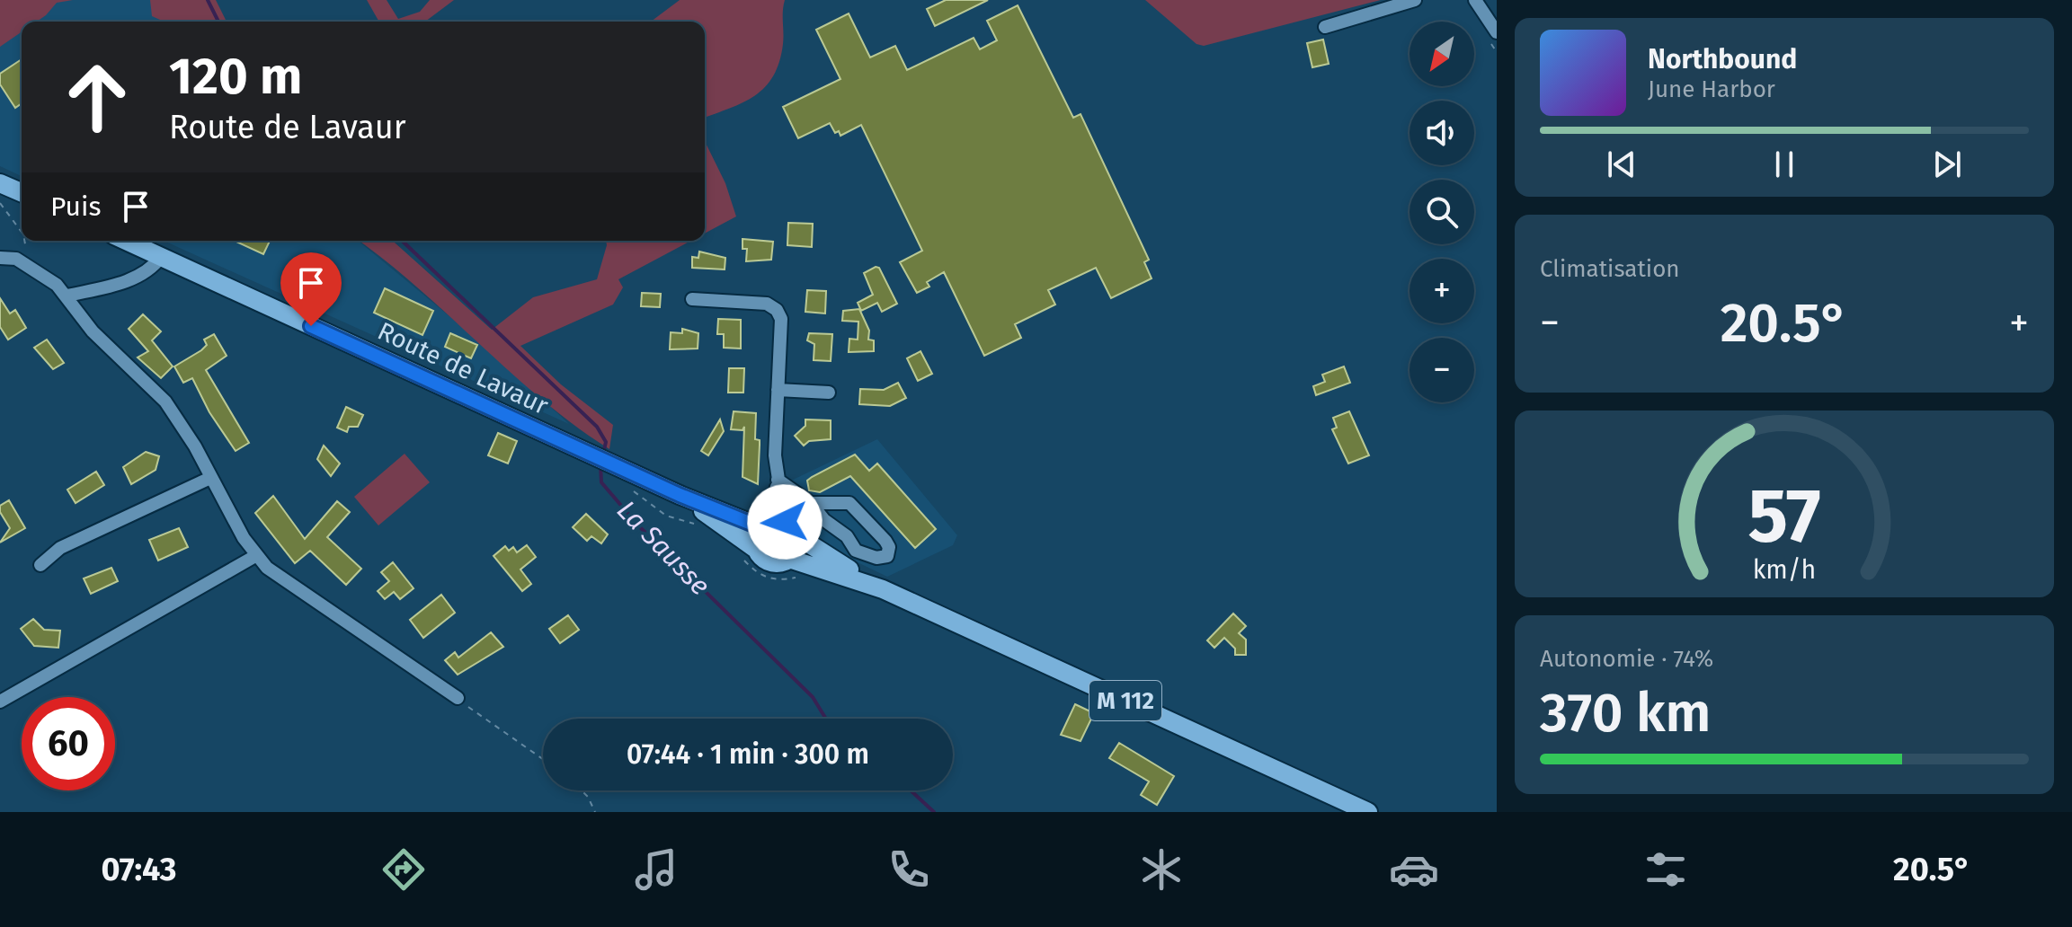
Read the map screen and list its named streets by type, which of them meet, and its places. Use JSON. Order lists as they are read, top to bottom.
{
  "streets": {
    "main road": ["Route de Lavaur", "M 112"]
  },
  "water": ["La Sausse"],
  "north": "bottom left",
  "page": {
    "map_buttons": ["+", "−"],
    "turn": ["120 m", "Route de Lavaur"],
    "song": ["Northbound", "June Harbor"],
    "then": "Puis",
    "tile": [
      "Climatisation",
      ["Autonomie · 74%", "370 km"]
    ],
    "heat": ["−", "20.5°", "+"],
    "limit": "60",
    "trip": "07:44 · 1 min · 300 m",
    "tabs": ["07:43", "20.5°"],
    "gauge": ["57", "km/h"]
  }
}
